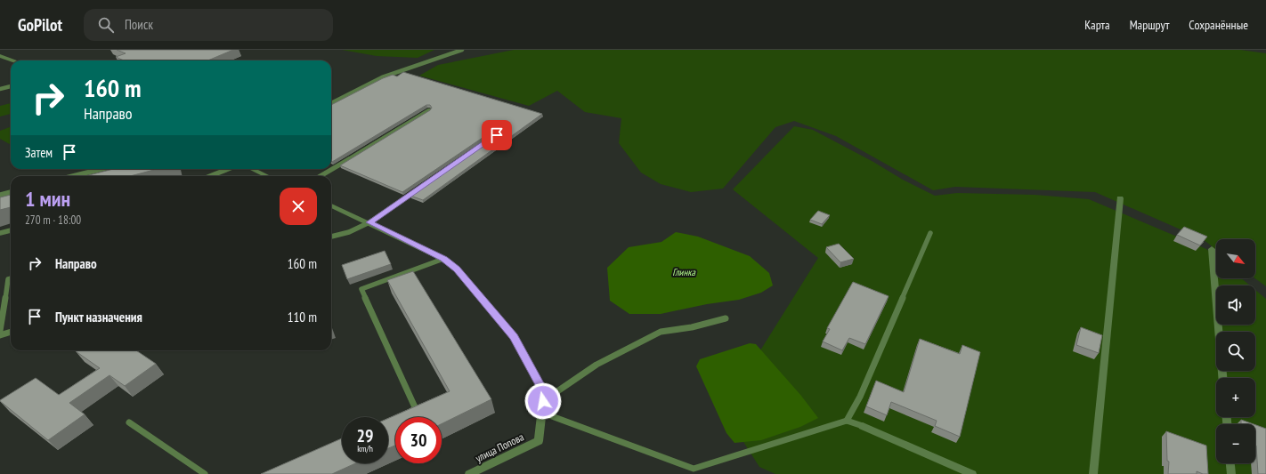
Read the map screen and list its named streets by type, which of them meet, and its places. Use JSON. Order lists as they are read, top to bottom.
{
  "streets": {
    "street": ["улица Попова"]
  },
  "water": ["Глинка"],
  "north": "bottom right",
  "page": {
    "header": "GoPilot",
    "search": "Поиск",
    "nav": ["Карта", "Маршрут", "Сохранённые"],
    "turn": ["160 m", "Направо"],
    "then": "Затем",
    "heading": ["1 мин", "270 m · 18:00"],
    "list": [
      {
        "name": "Направо",
        "value": "160 m"
      },
      {
        "name": "Пункт назначения",
        "value": "110 m"
      }
    ],
    "map_buttons": ["+", "−"],
    "speed": "29 km/h",
    "limit": "30"
  }
}
